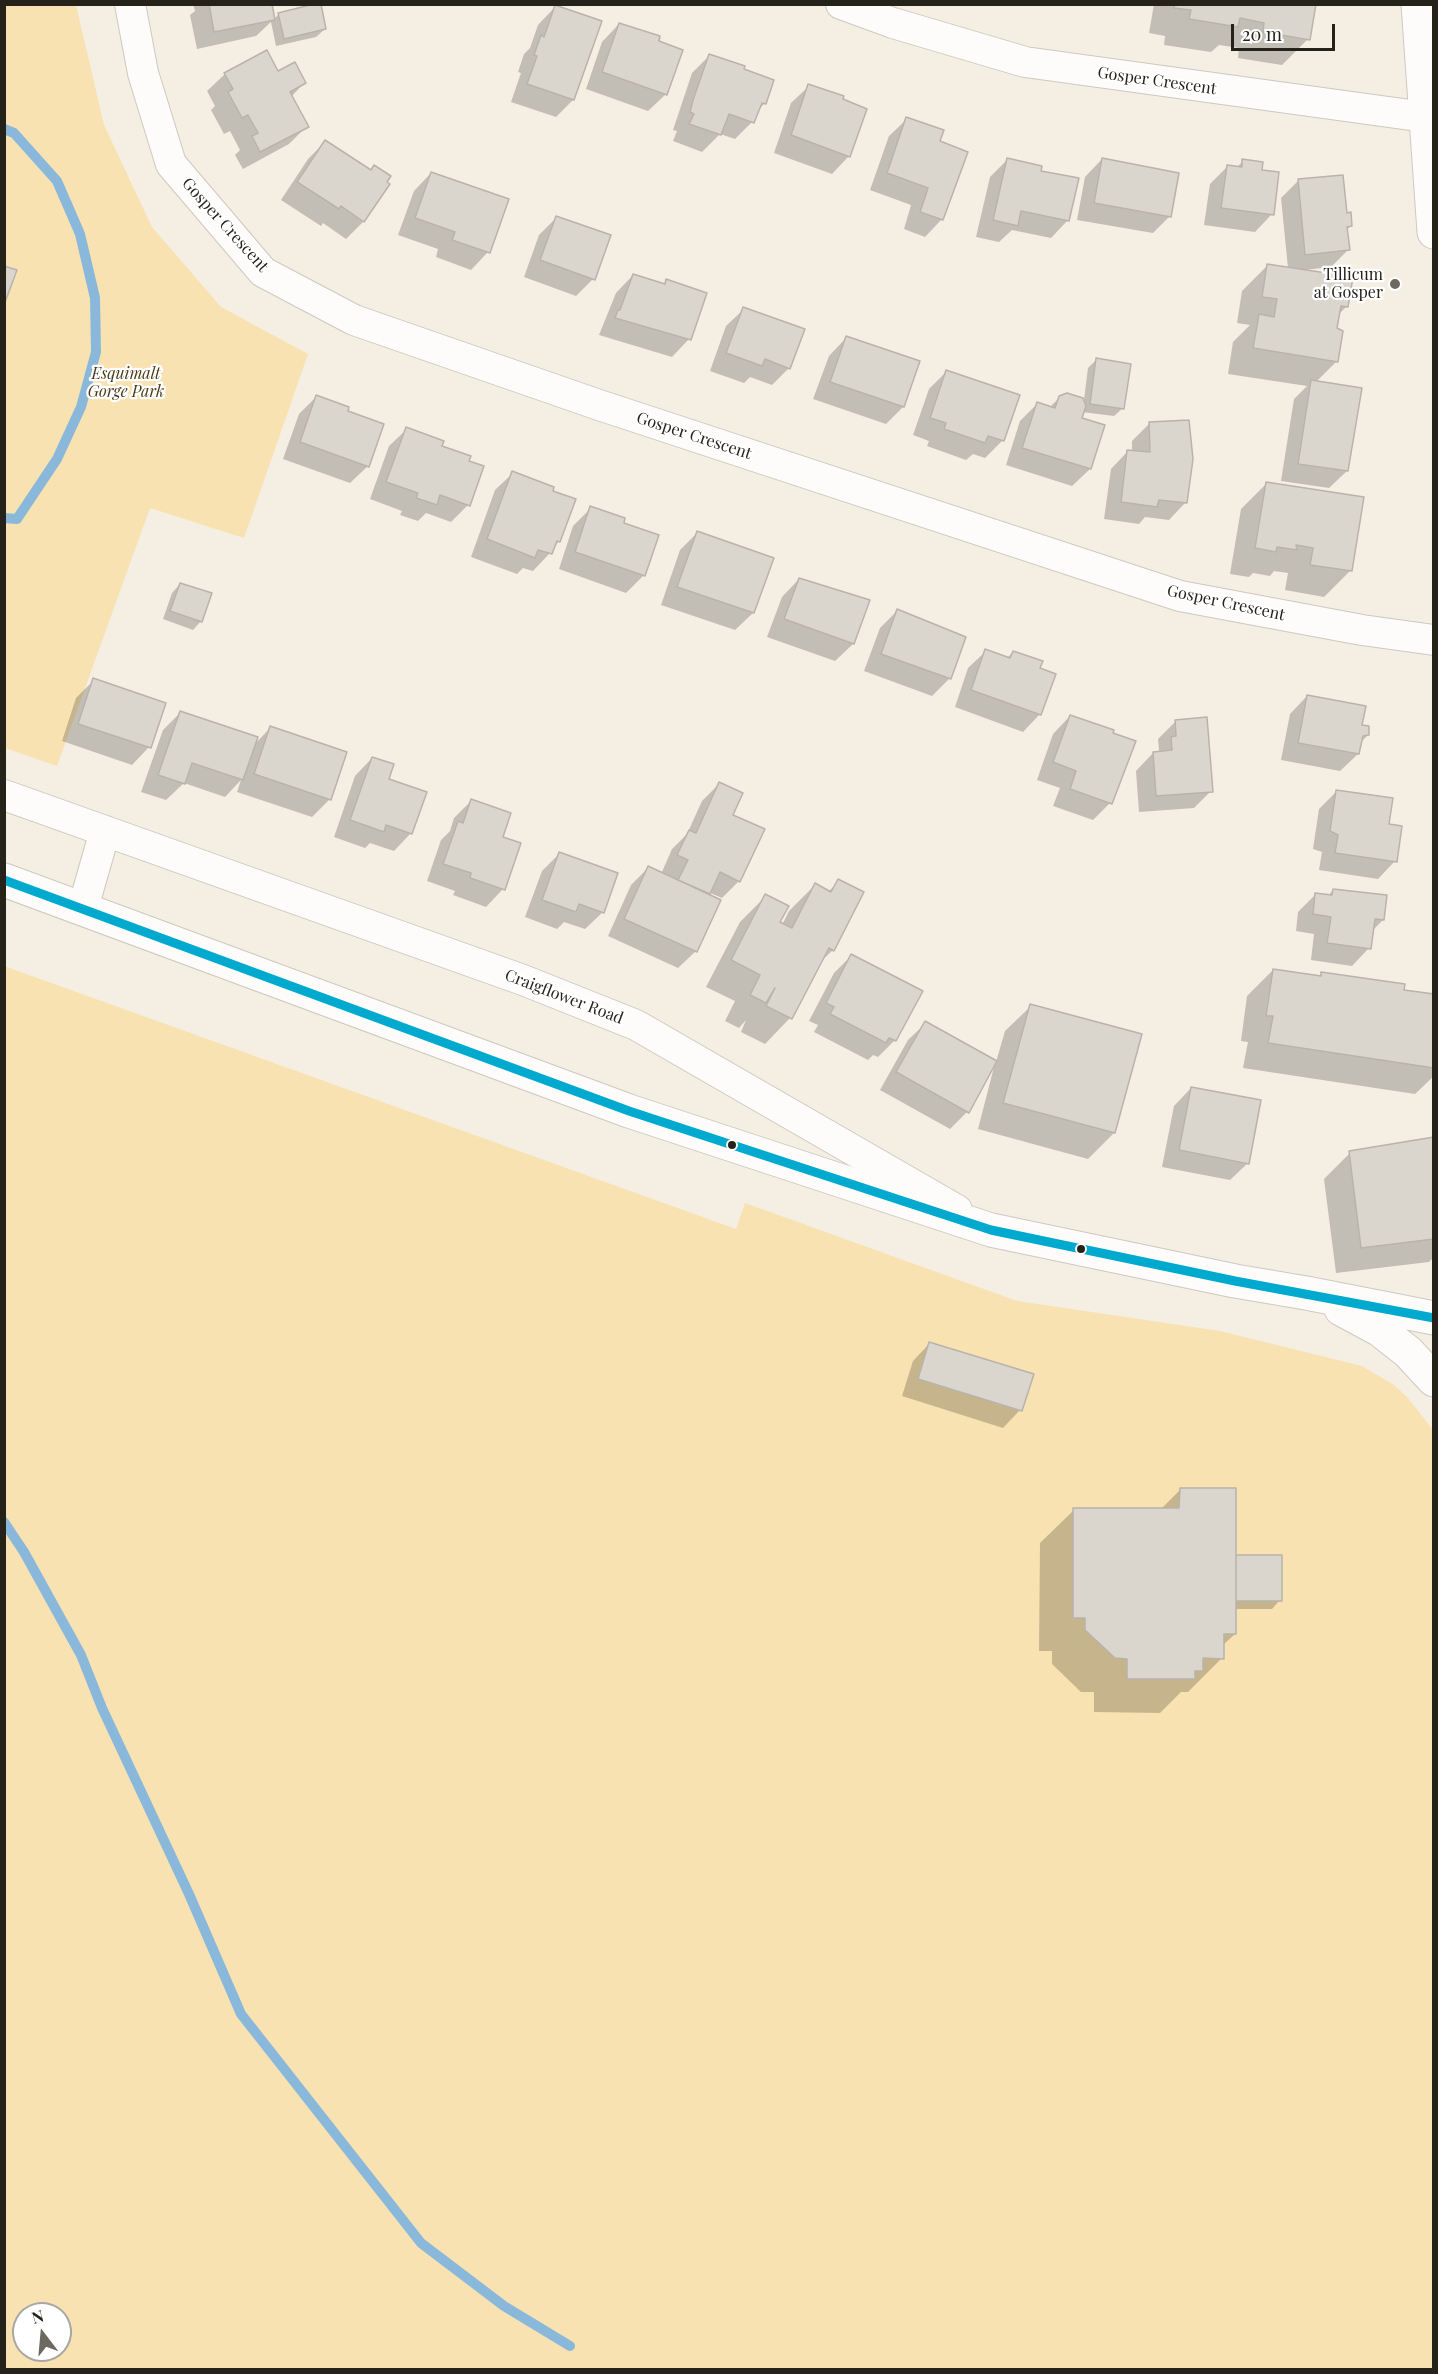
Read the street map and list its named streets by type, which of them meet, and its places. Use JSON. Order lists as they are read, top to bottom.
{
  "streets": {
    "main road": ["Craigflower Road"],
    "street": ["Gosper Crescent"]
  },
  "parks": ["Esquimalt Gorge Park"],
  "places": ["Tillicum at Gosper"],
  "scale_bar": "20 m",
  "north": "top"
}
